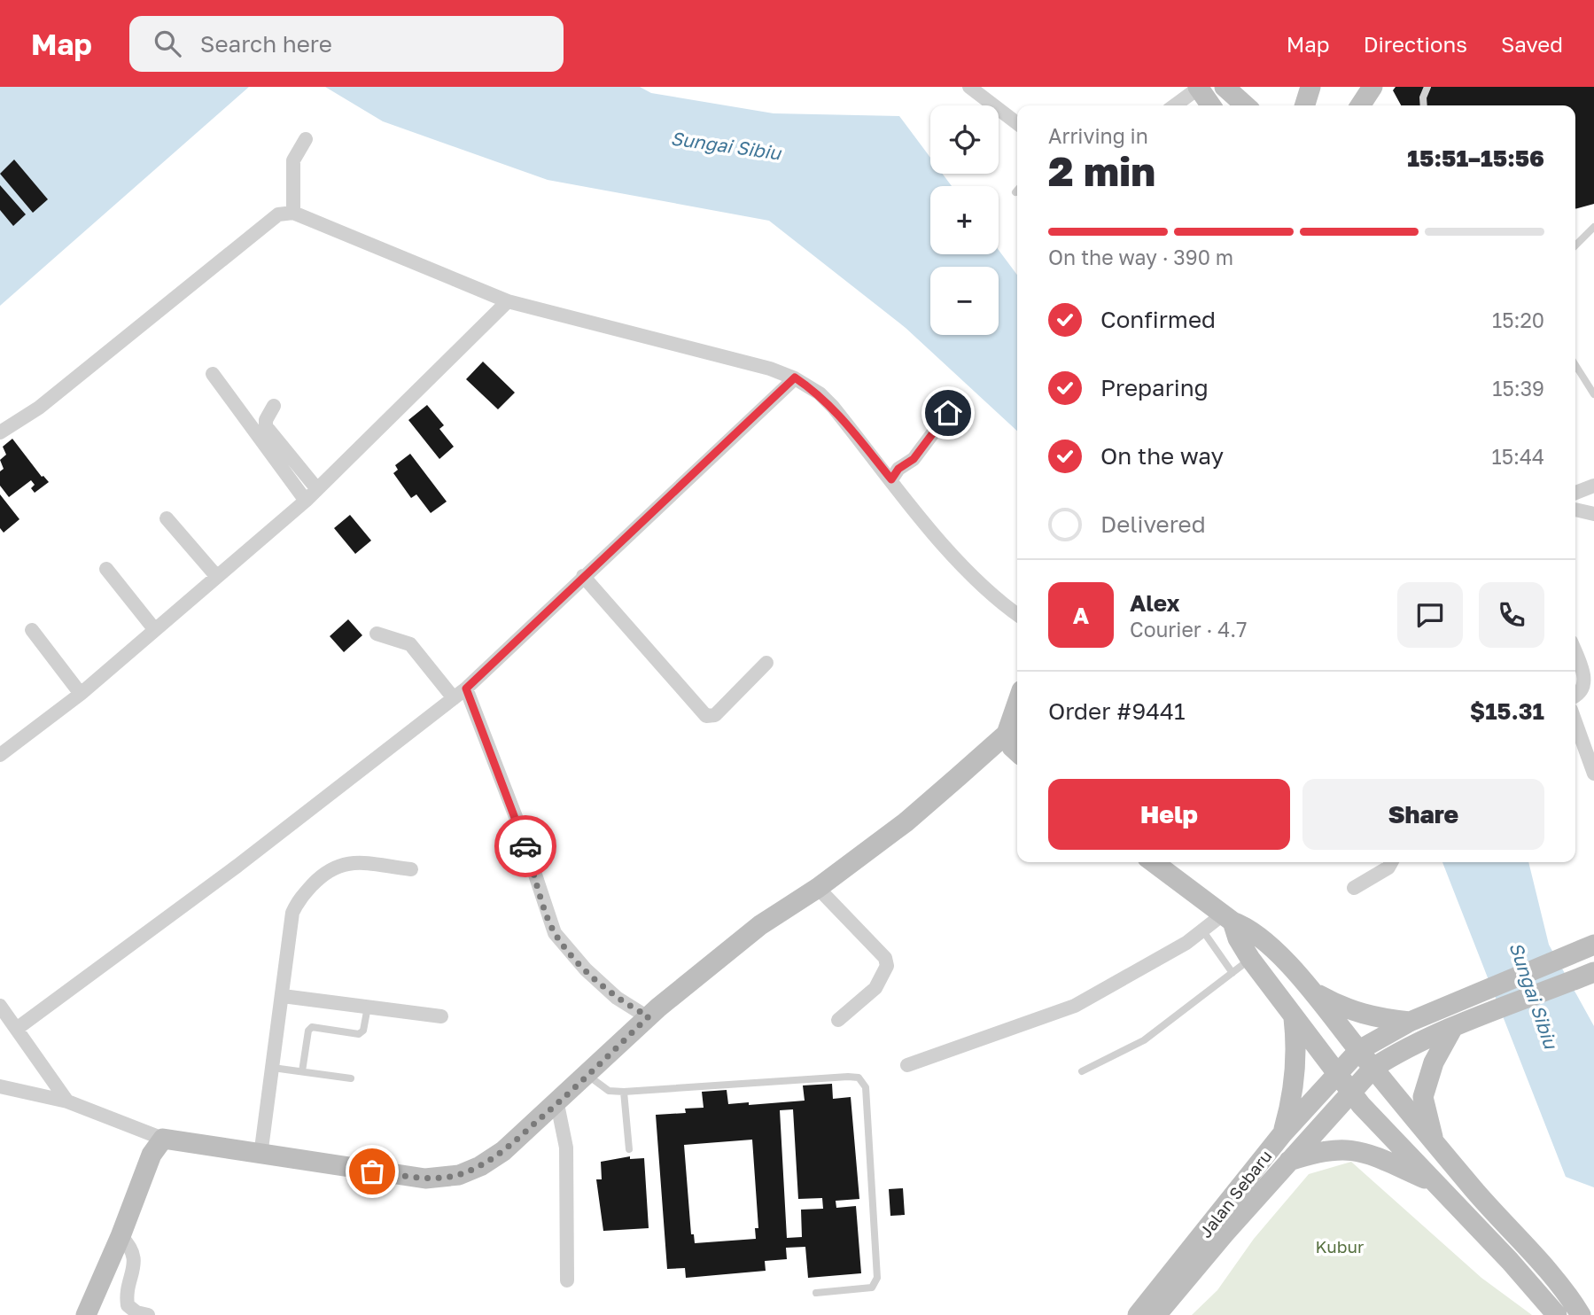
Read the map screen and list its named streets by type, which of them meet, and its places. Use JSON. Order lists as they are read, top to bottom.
{
  "streets": {
    "street": ["Jalan Sebaru"]
  },
  "water": ["Sungai Sibiu"],
  "parks": ["Kubur"],
  "page": {
    "header": "Map",
    "search": "Search here",
    "nav": ["Map", "Directions", "Saved"],
    "map_buttons": ["+", "−"],
    "heading": ["2 min", "Arriving in", "15:51–15:56"],
    "panel": [
      "Alex",
      "Courier · 4.7",
      "Order #9441",
      "$15.31"
    ],
    "bar": "On the way · 390 m",
    "list": [
      ["Confirmed", "15:20"],
      ["Preparing", "15:39"],
      ["On the way", "15:44"],
      "Delivered"
    ],
    "round": "A",
    "buttons": ["Help", "Share"]
  }
}
